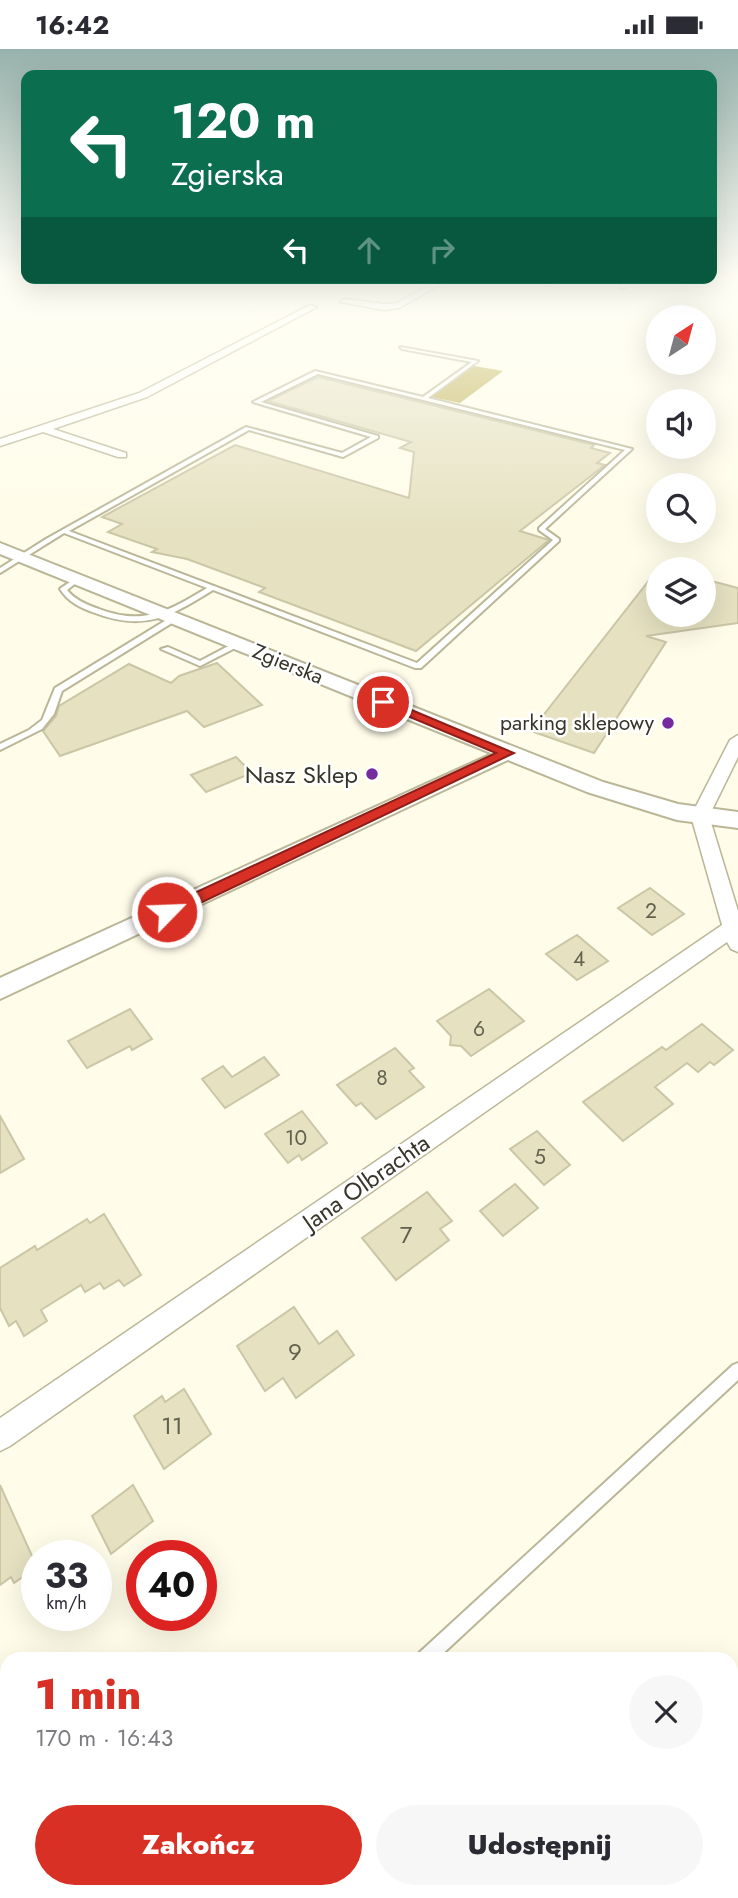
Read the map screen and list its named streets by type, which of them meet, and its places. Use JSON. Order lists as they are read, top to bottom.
{
  "streets": {
    "main road": ["Zgierska"],
    "street": ["Jana Olbrachta"]
  },
  "places": ["parking sklepowy", "Nasz Sklep"],
  "house_numbers": [
    "2",
    "4",
    "6",
    "8",
    "10",
    "5",
    "7",
    "9",
    "11"
  ],
  "north": "top right",
  "page": {
    "status": "16:42",
    "turn": ["120 m", "Zgierska"],
    "speed": "33 km/h",
    "limit": "40",
    "heading": ["1 min", "170 m · 16:43"],
    "buttons": ["Zakończ", "Udostępnij"]
  }
}
